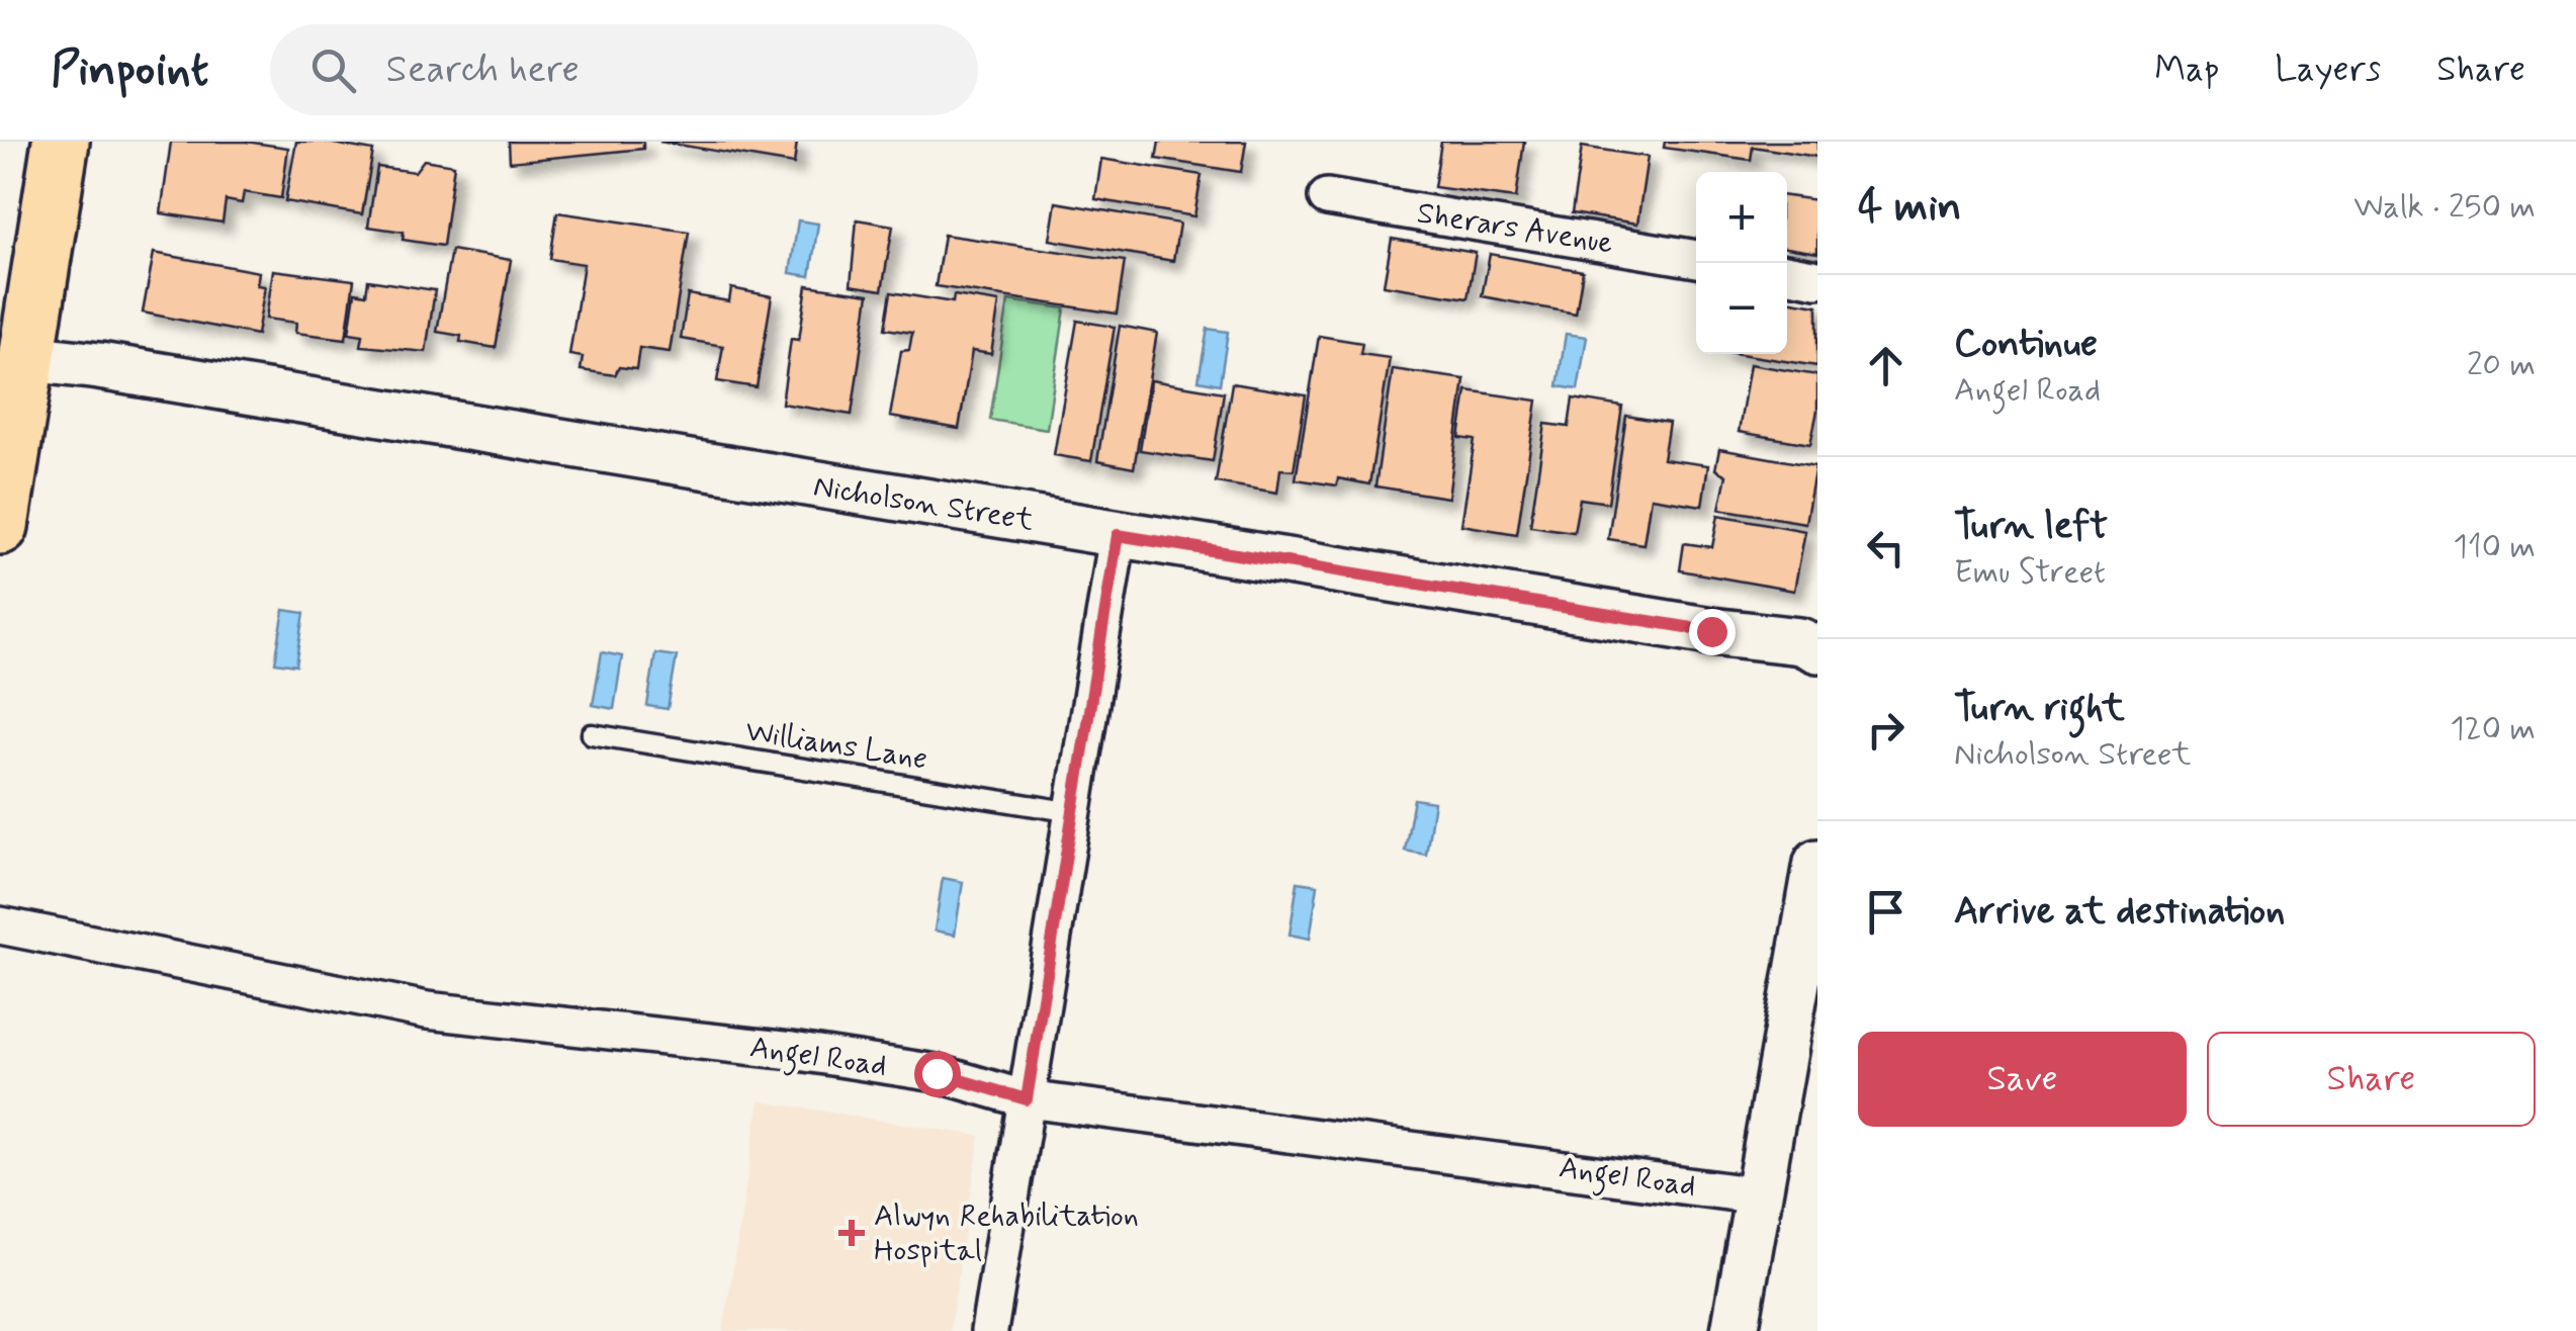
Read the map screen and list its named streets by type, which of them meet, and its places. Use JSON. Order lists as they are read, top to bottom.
{
  "streets": {
    "street": ["Sherars Avenue", "Nicholson Street", "Angel Road"],
    "lane": ["Williams Lane"]
  },
  "places": {
    "health": ["Alwyn Rehabilitation Hospital"]
  },
  "page": {
    "header": "Pinpoint",
    "search": "Search here",
    "nav": ["Map", "Layers", "Share"],
    "heading": ["4 min", "Walk · 250 m"],
    "map_buttons": ["+", "−"],
    "list": [
      ["Continue", "Angel Road", "20 m"],
      ["Turn left", "Emu Street", "110 m"],
      ["Turn right", "Nicholson Street", "120 m"],
      "Arrive at destination"
    ],
    "buttons": ["Save", "Share"]
  }
}
